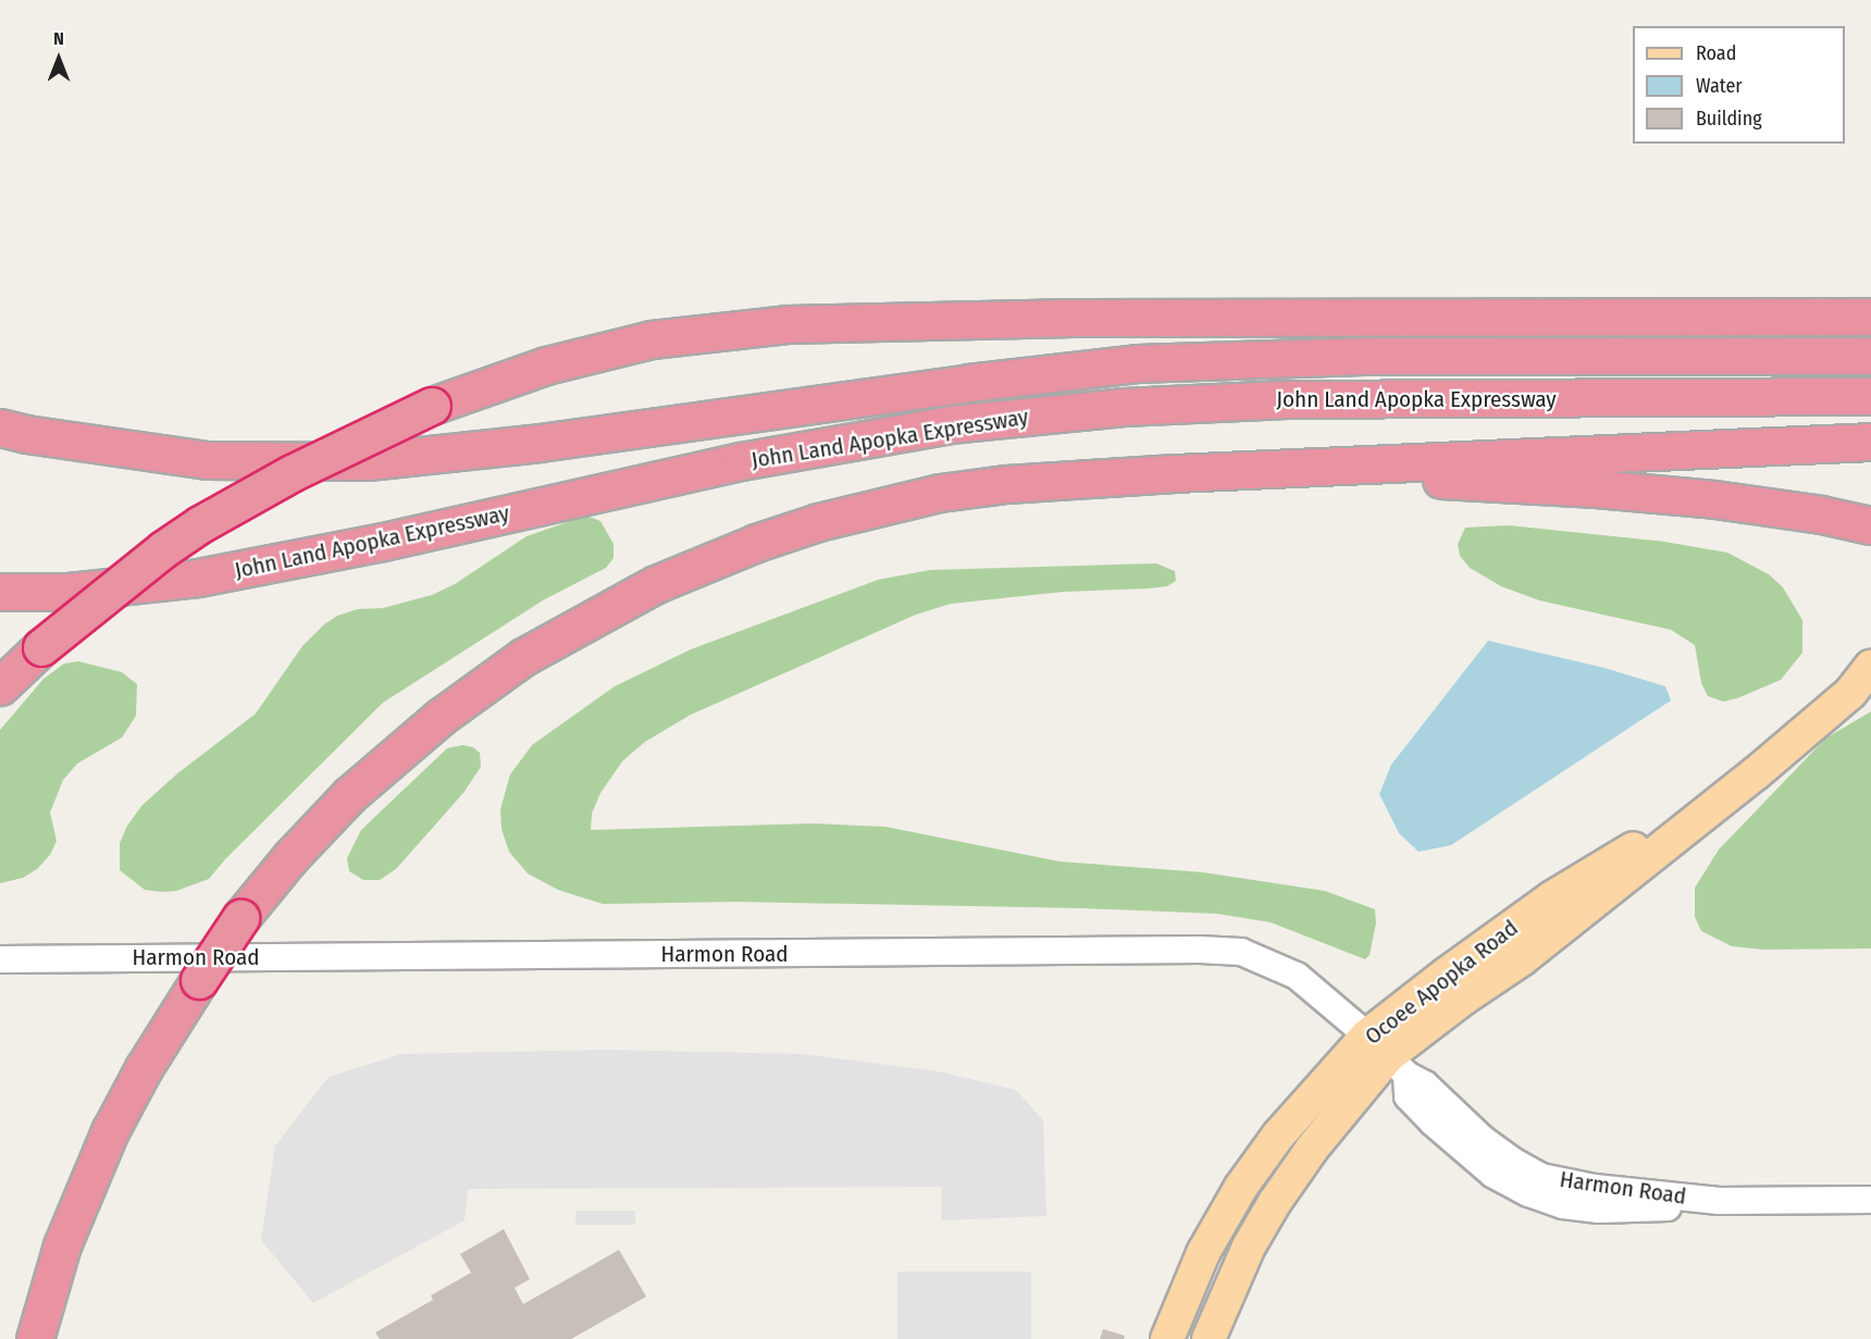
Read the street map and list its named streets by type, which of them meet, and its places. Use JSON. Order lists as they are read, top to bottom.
{
  "streets": {
    "highway": ["John Land Apopka Expressway"],
    "main road": ["Ocoee Apopka Road"],
    "street": ["Harmon Road"]
  },
  "crossings": [
    ["Harmon Road", "Ocoee Apopka Road"]
  ],
  "legend": ["Road", "Water", "Building"],
  "north": "top"
}
